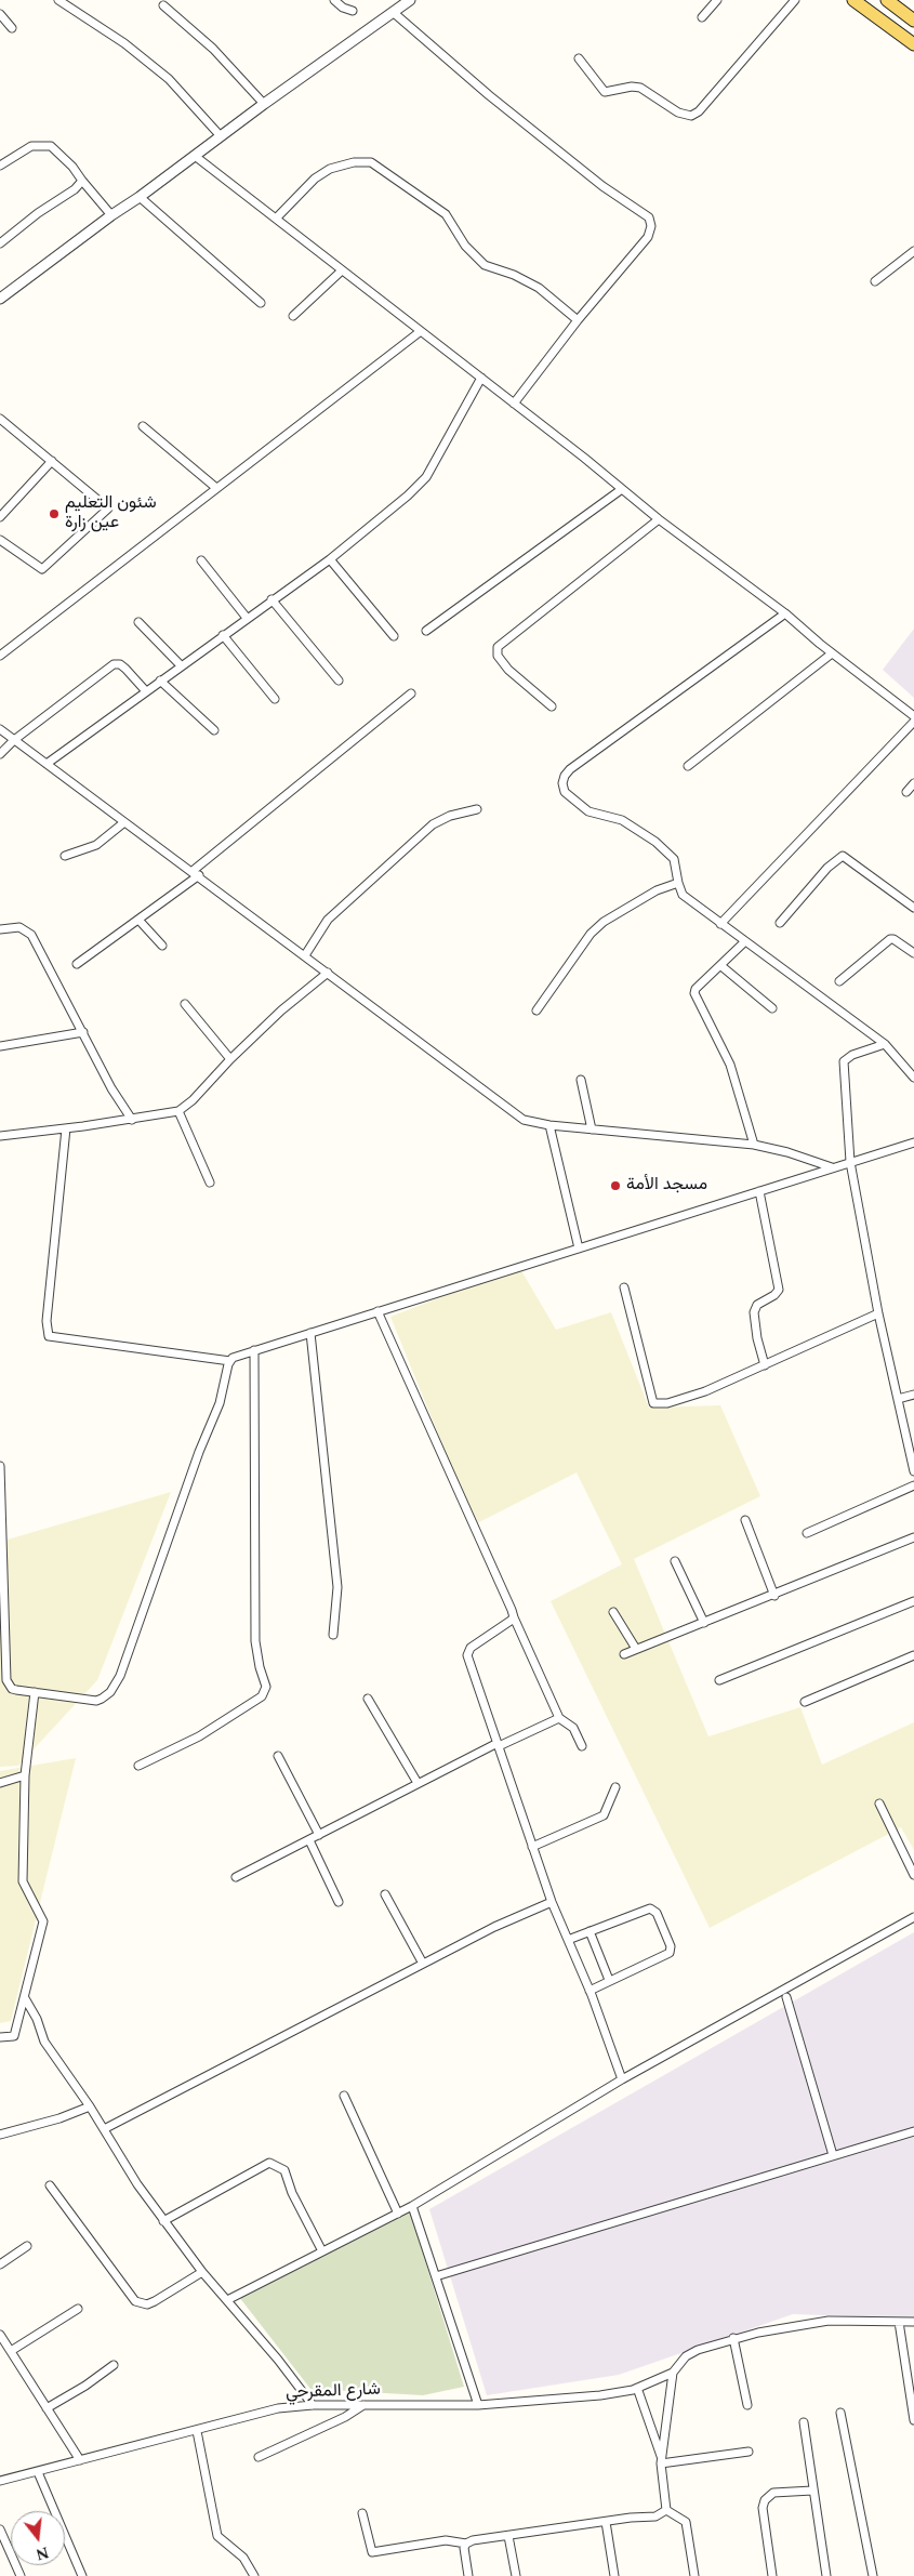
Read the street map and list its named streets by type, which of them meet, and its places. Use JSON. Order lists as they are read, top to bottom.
{
  "streets": {
    "street": ["شارع المقرحي"]
  },
  "places": ["شئون التعليم عين زارة", "مسجد الأمة"],
  "north": "bottom"
}
